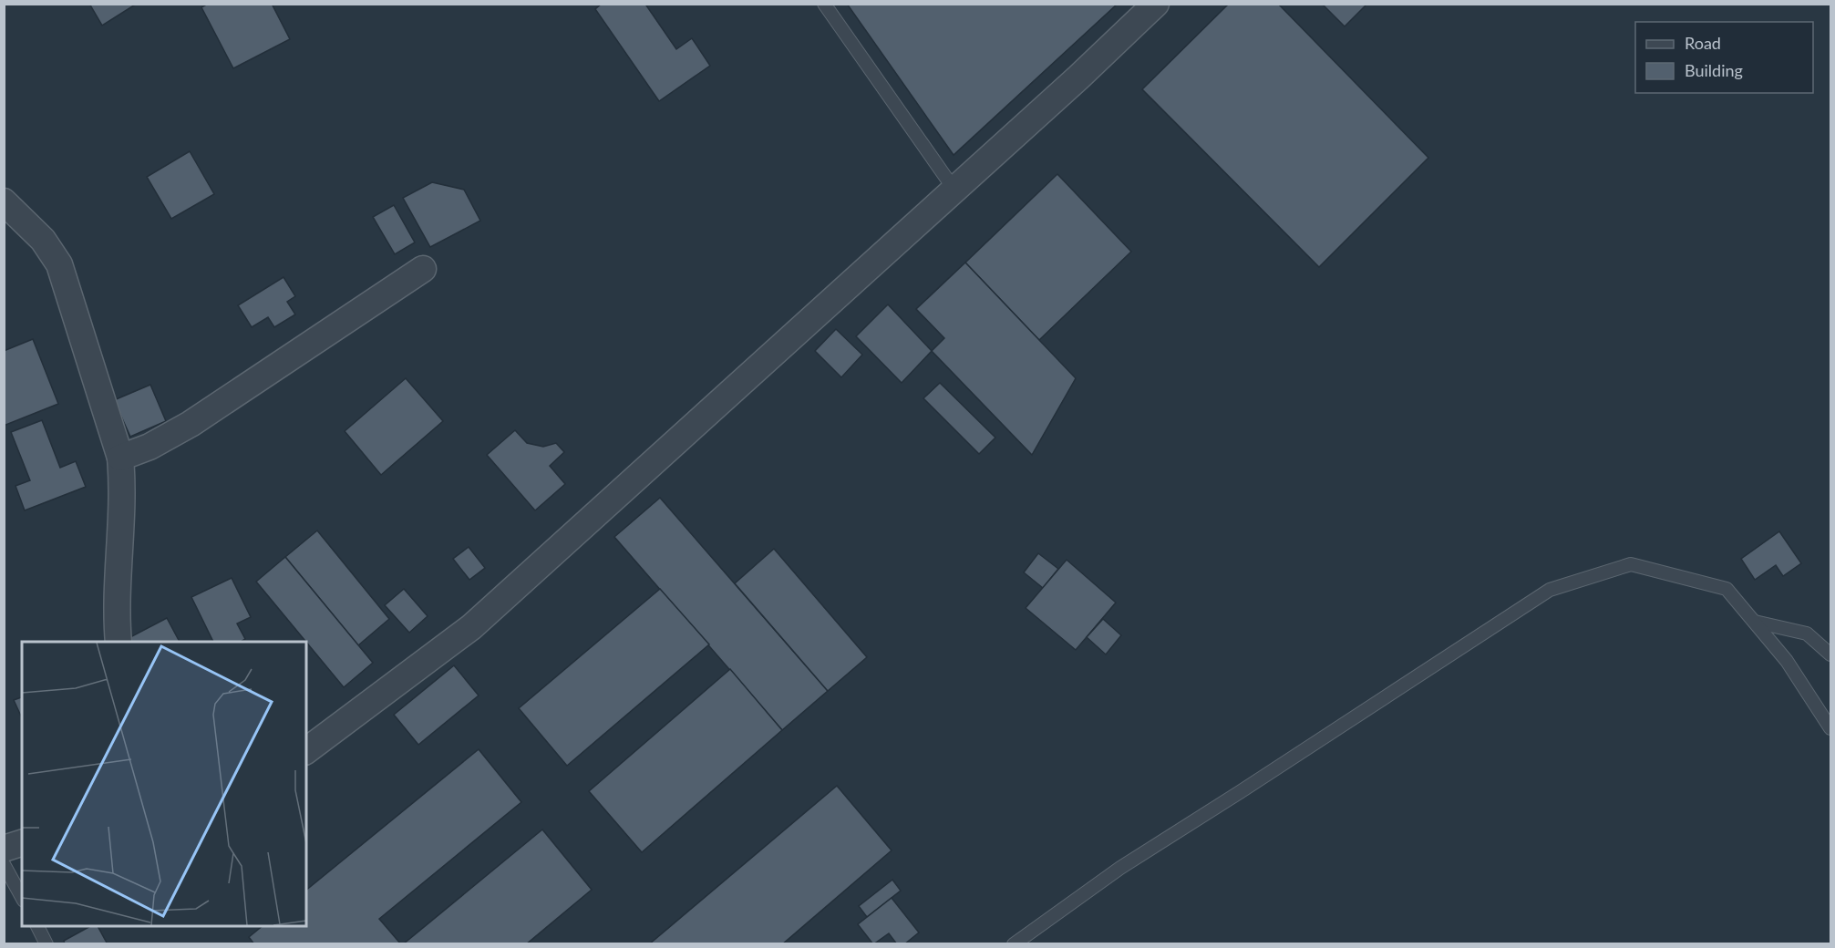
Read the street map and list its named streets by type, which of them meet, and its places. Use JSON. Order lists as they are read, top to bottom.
{
  "legend": ["Road", "Building"]
}
